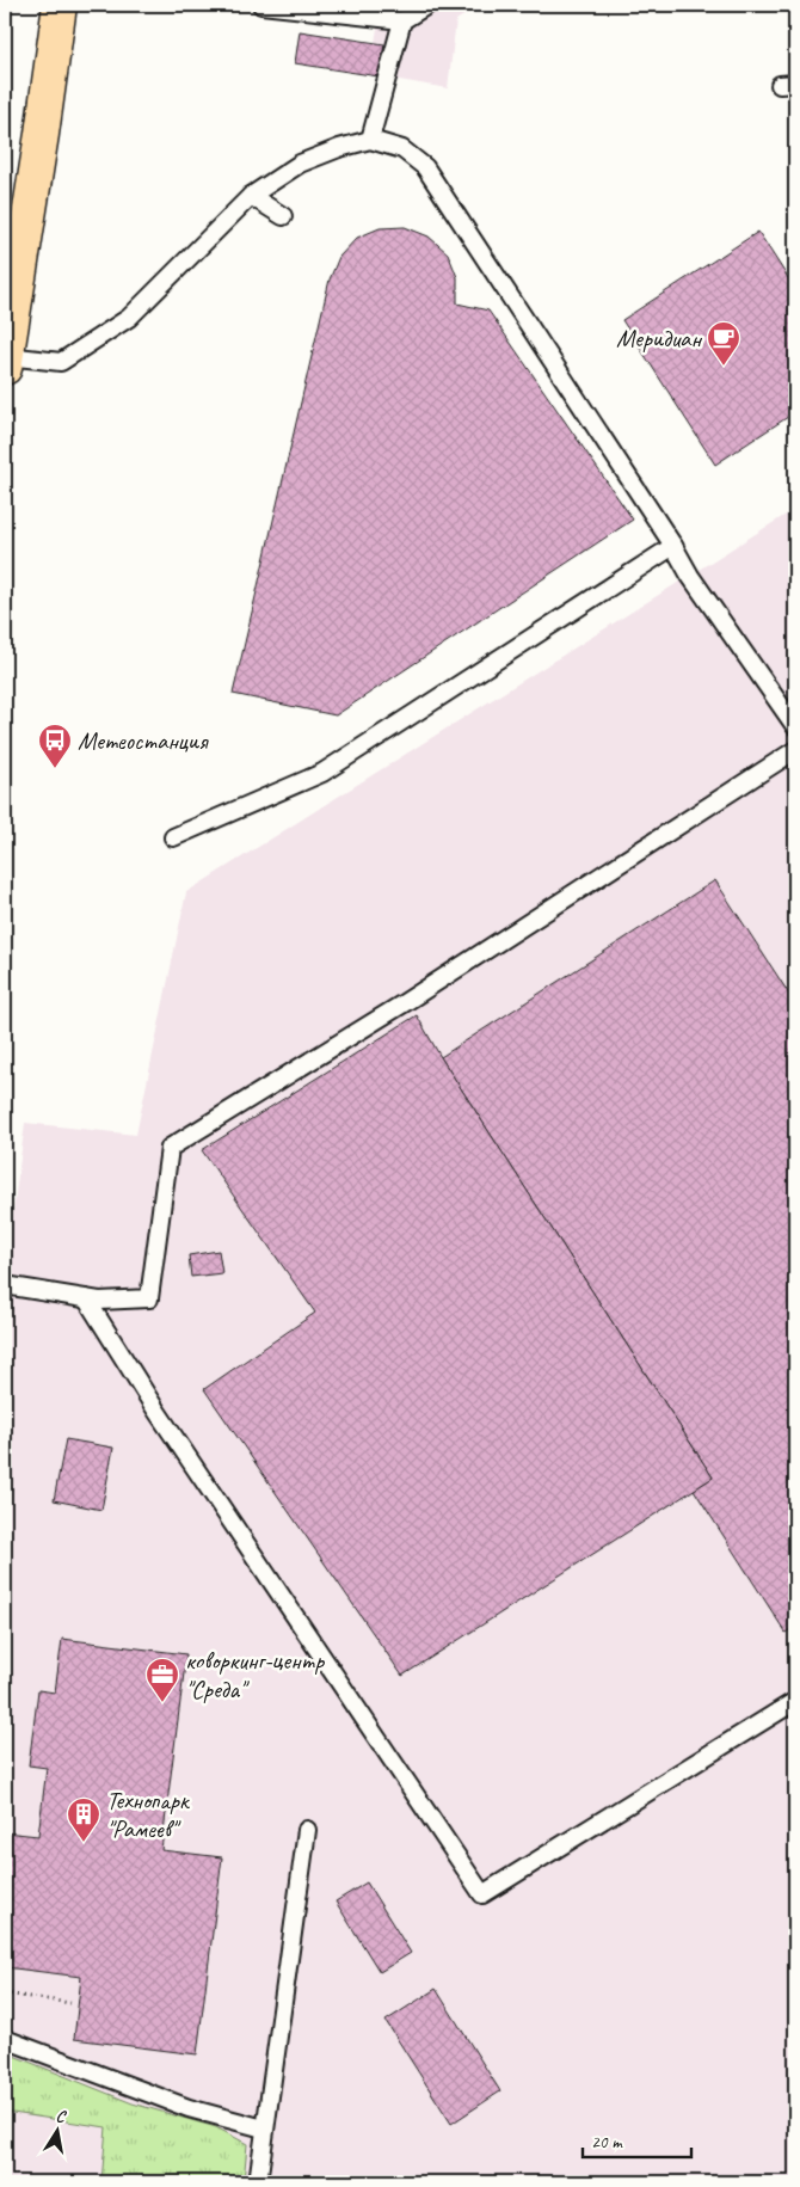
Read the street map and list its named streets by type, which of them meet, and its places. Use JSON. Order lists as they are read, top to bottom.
{
  "places": {
    "cafe": ["Меридиан"],
    "bus stop": ["Метеостанция"],
    "office": ["коворкинг-центр \"Среда\""],
    "building": ["Технопарк \"Рамеев\""]
  },
  "scale_bar": "20 m",
  "north": "top"
}
